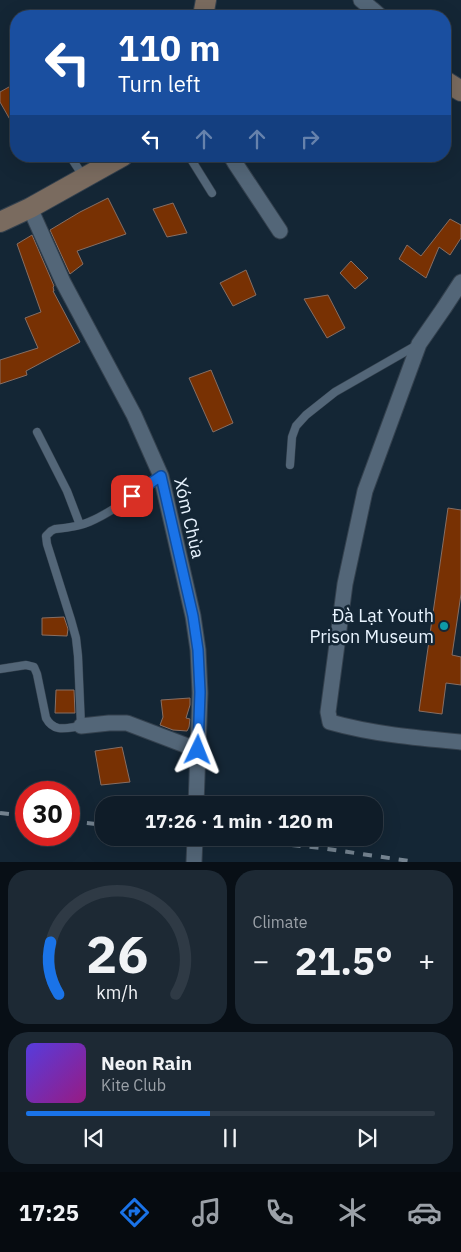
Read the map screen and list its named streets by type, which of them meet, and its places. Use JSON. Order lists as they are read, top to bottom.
{
  "streets": {
    "street": ["Xóm Chùa"]
  },
  "places": ["Đà Lạt Youth Prison Museum"],
  "page": {
    "turn": ["110 m", "Turn left"],
    "limit": "30",
    "trip": "17:26 · 1 min · 120 m",
    "tile": "Climate",
    "heat": ["−", "21.5°", "+"],
    "song": ["Neon Rain", "Kite Club"],
    "tabs": "17:25",
    "gauge": ["26", "km/h"]
  }
}
